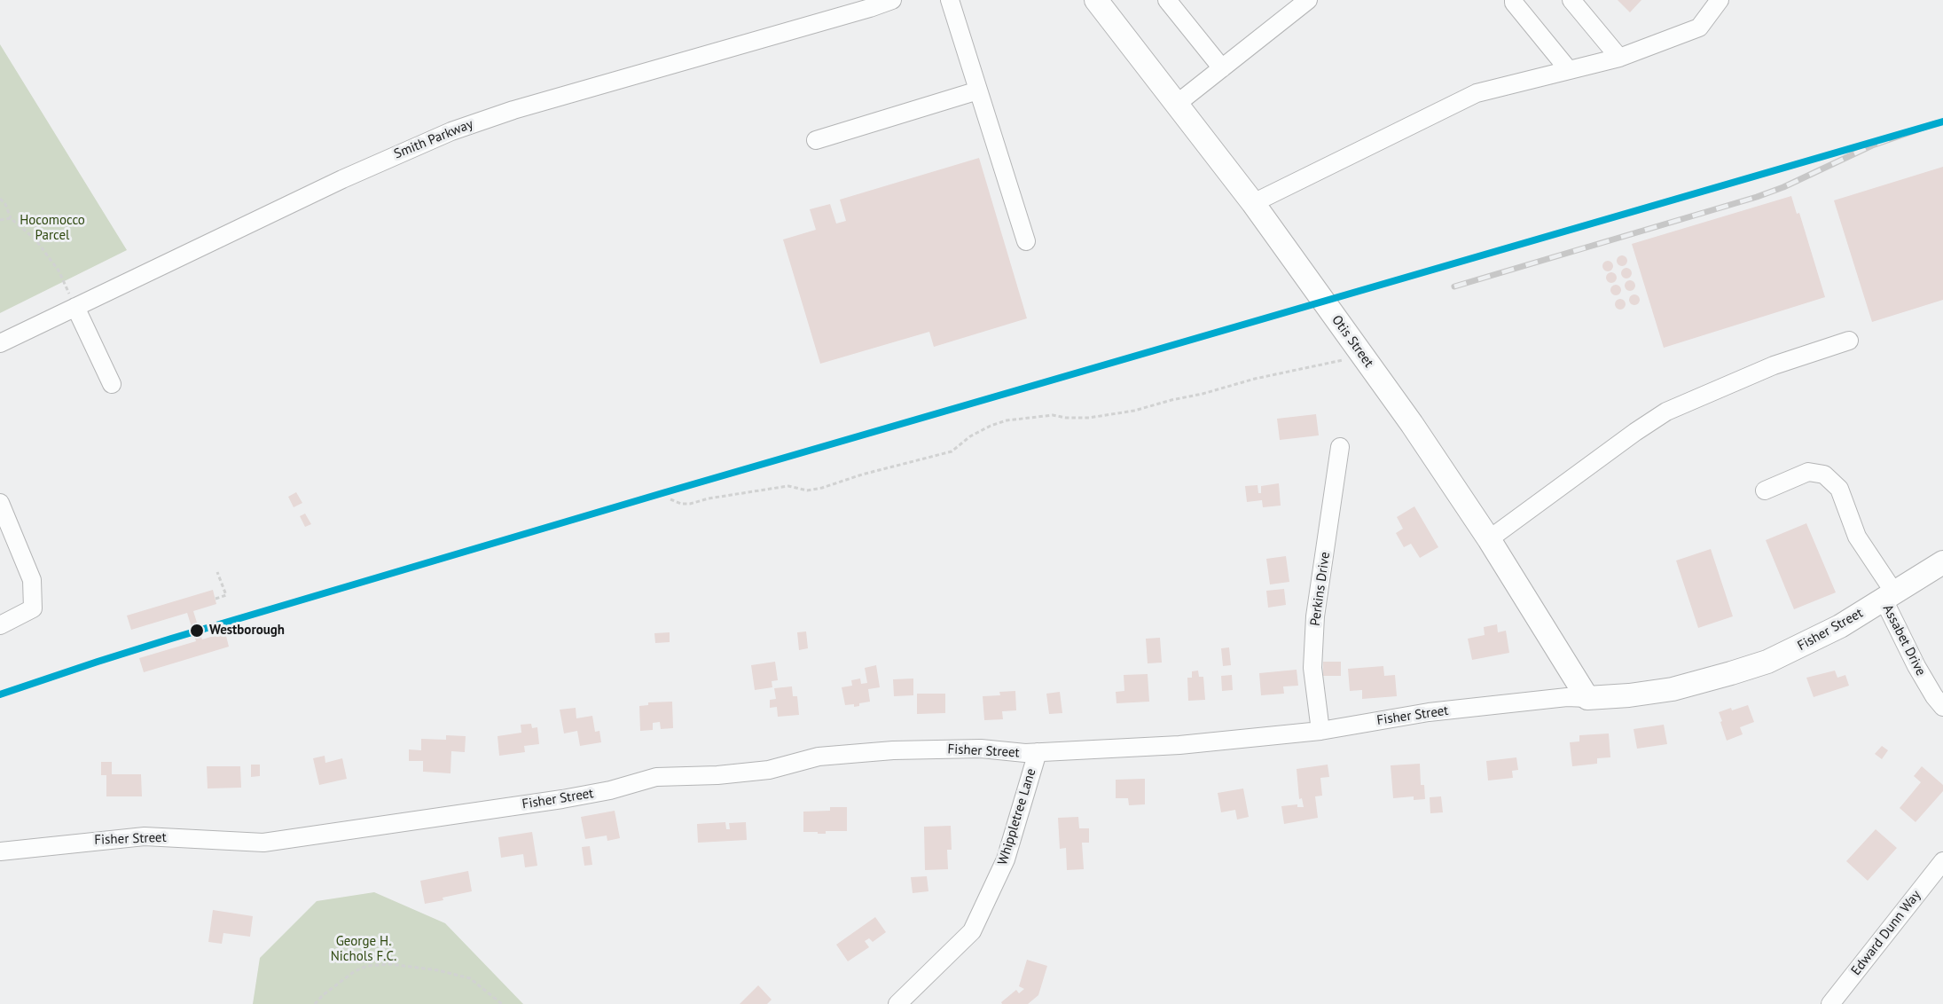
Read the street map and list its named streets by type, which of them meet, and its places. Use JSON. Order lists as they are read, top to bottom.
{
  "streets": {
    "main road": ["Otis Street", "Fisher Street"],
    "street": [
      "Smith Parkway",
      "Perkins Drive",
      "Assabet Drive",
      "Whippletree Lane",
      "Edward Dunn Way"
    ]
  },
  "crossings": [
    ["Otis Street", "Fisher Street"],
    ["Perkins Drive", "Fisher Street"],
    ["Fisher Street", "Assabet Drive"],
    ["Fisher Street", "Whippletree Lane"]
  ],
  "parks": ["Hocomocco Parcel", "George H. Nichols F.C."],
  "places": ["Westborough"]
}
